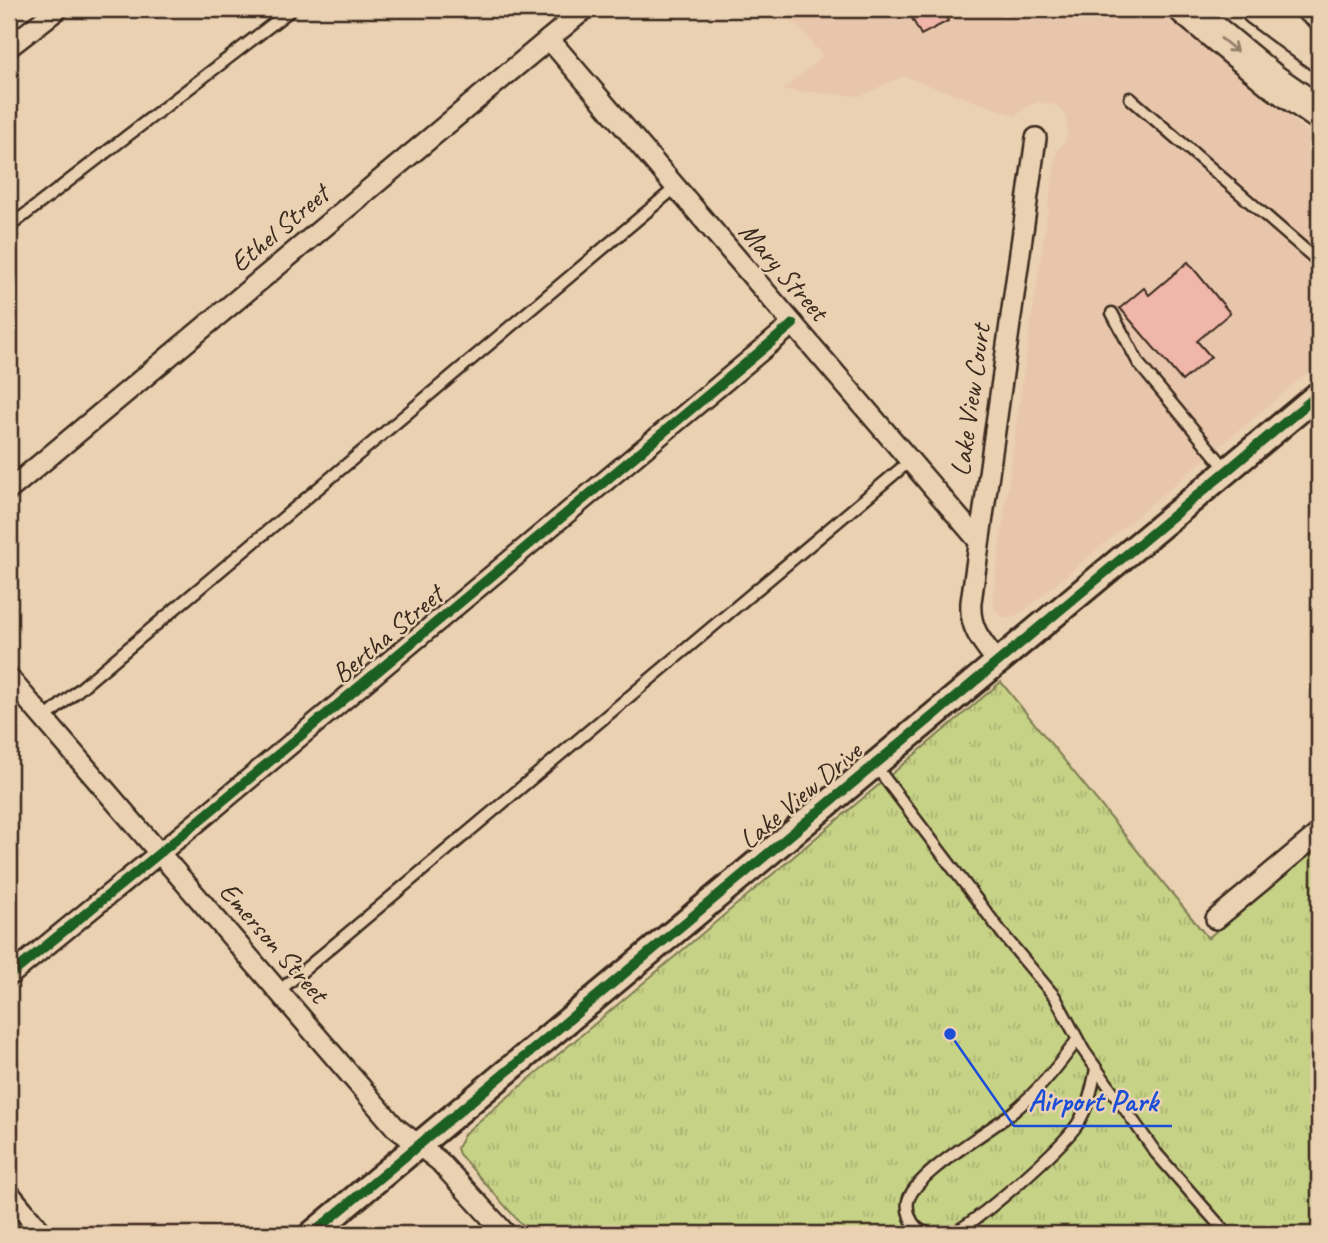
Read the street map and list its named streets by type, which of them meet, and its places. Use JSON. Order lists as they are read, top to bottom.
{
  "streets": {
    "street": [
      "Ethel Street",
      "Mary Street",
      "Lake View Court",
      "Bertha Street",
      "Lake View Drive",
      "Emerson Street"
    ]
  },
  "crossings": [
    ["Ethel Street", "Mary Street"],
    ["Mary Street", "Lake View Court"],
    ["Mary Street", "Bertha Street"],
    ["Lake View Court", "Lake View Drive"],
    ["Bertha Street", "Emerson Street"],
    ["Lake View Drive", "Emerson Street"]
  ],
  "places": ["Airport Park"]
}
